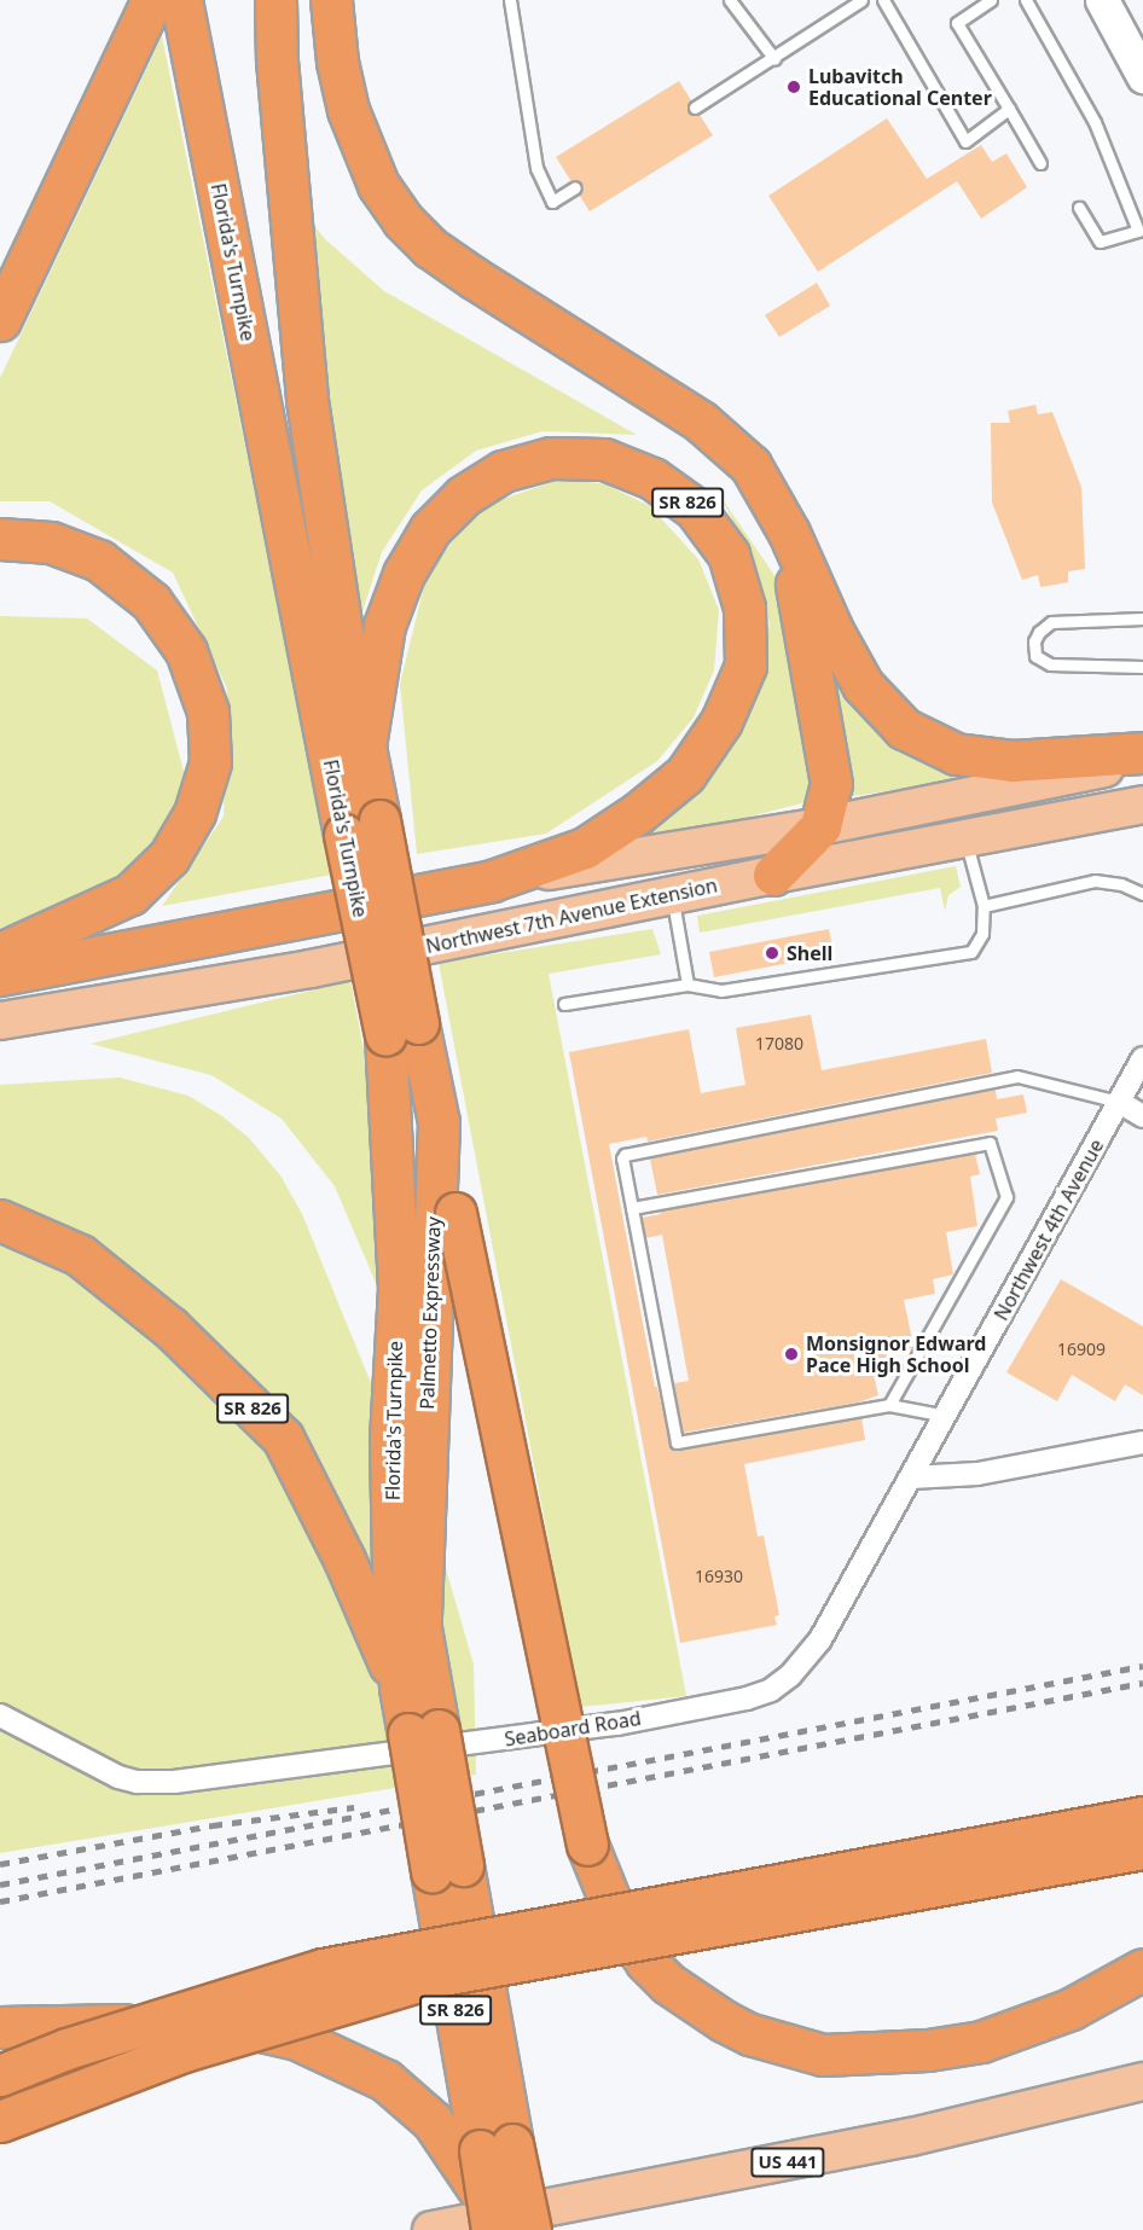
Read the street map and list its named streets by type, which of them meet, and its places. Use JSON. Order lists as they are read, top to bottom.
{
  "streets": {
    "highway": ["Florida's Turnpike", "SR 826", "Palmetto Expressway"],
    "main road": ["Northwest 7th Avenue Extension", "US 441"],
    "street": ["Northwest 4th Avenue", "Seaboard Road"]
  },
  "crossings": [
    ["Florida's Turnpike", "SR 826"],
    ["Florida's Turnpike", "Palmetto Expressway"],
    ["SR 826", "Northwest 7th Avenue Extension"],
    ["SR 826", "Palmetto Expressway"],
    ["Northwest 4th Avenue", "Seaboard Road"]
  ],
  "places": ["Lubavitch Educational Center", "Shell", "Monsignor Edward Pace High School"],
  "house_numbers": ["17080", "16909", "16930"]
}
